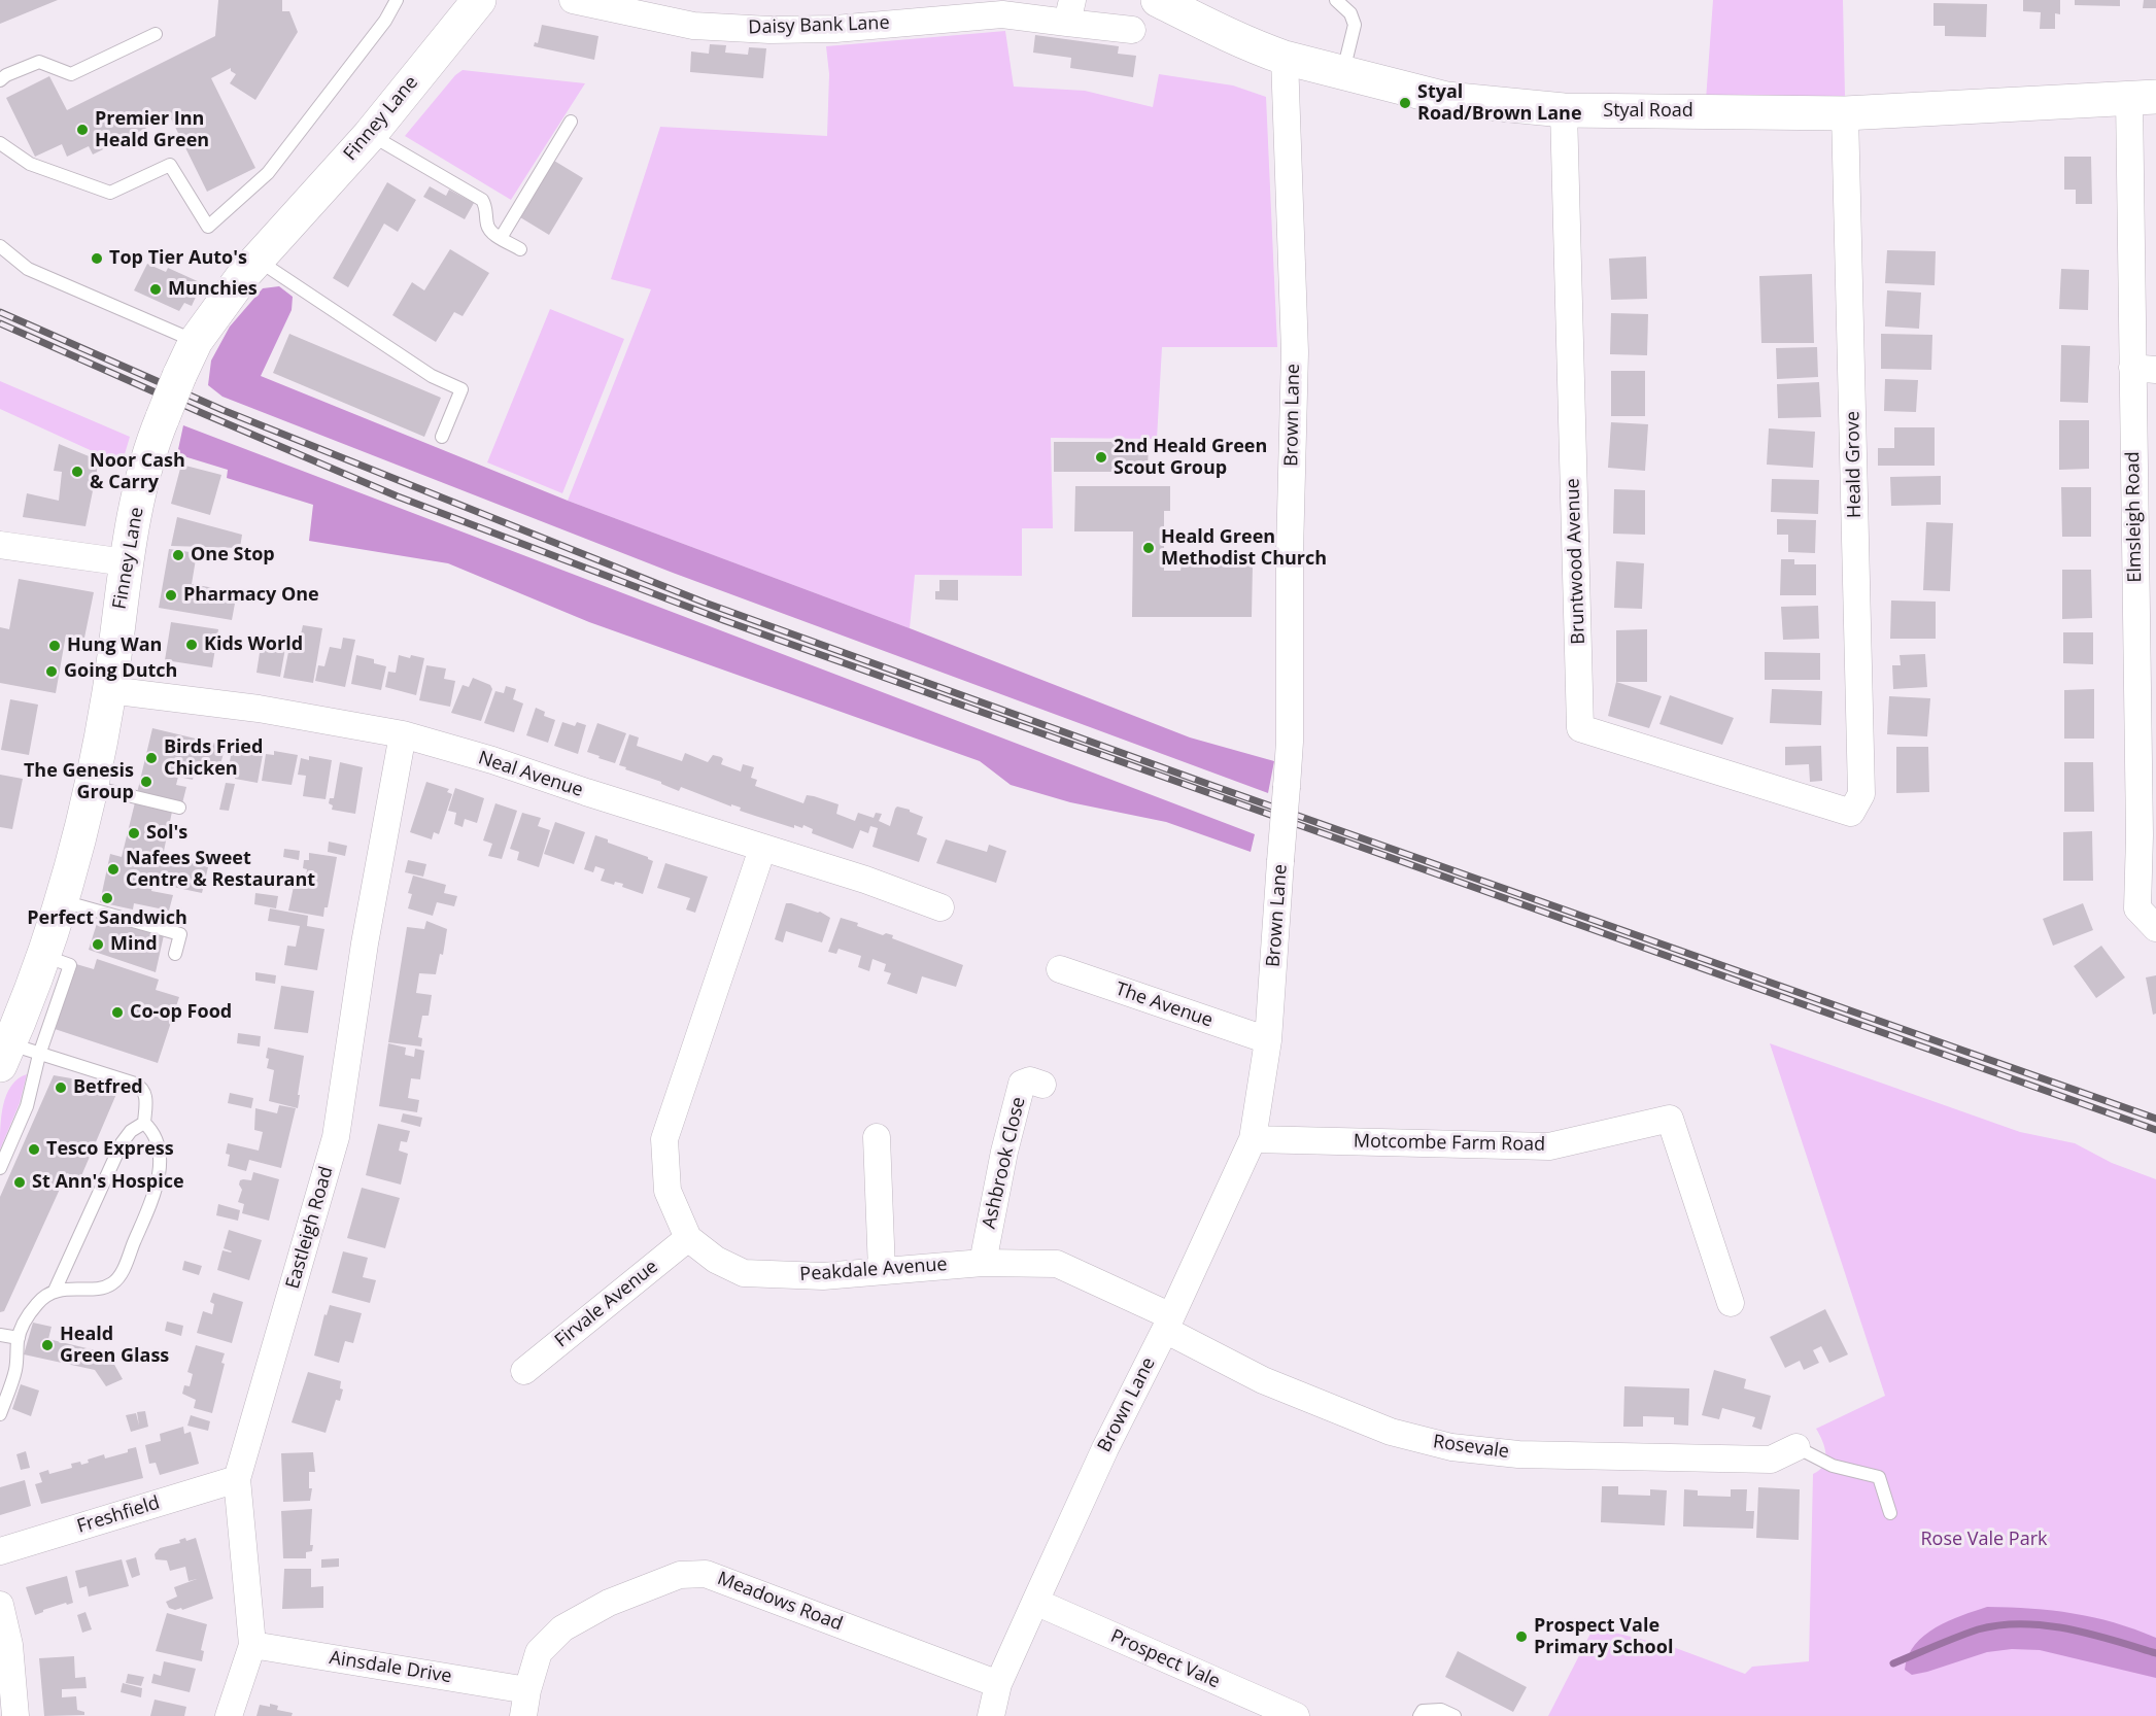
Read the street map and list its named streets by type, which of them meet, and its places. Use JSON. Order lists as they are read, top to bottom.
{
  "streets": {
    "street": [
      "Daisy Bank Lane",
      "Styal Road",
      "Finney Lane",
      "Brown Lane",
      "Heald Grove",
      "Elmsleigh Road",
      "Bruntwood Avenue",
      "Neal Avenue",
      "The Avenue",
      "Motcombe Farm Road",
      "Ashbrook Close",
      "Eastleigh Road",
      "Peakdale Avenue",
      "Firvale Avenue",
      "Rosevale",
      "Freshfield",
      "Meadows Road",
      "Prospect Vale",
      "Ainsdale Drive"
    ]
  },
  "crossings": [
    ["Styal Road", "Brown Lane"],
    ["Styal Road", "Heald Grove"],
    ["Styal Road", "Elmsleigh Road"],
    ["Styal Road", "Bruntwood Avenue"],
    ["Finney Lane", "Neal Avenue"],
    ["Brown Lane", "The Avenue"],
    ["Brown Lane", "Motcombe Farm Road"],
    ["Brown Lane", "Peakdale Avenue"],
    ["Brown Lane", "Rosevale"],
    ["Brown Lane", "Meadows Road"],
    ["Brown Lane", "Prospect Vale"],
    ["Heald Grove", "Bruntwood Avenue"],
    ["Neal Avenue", "Eastleigh Road"],
    ["Neal Avenue", "Peakdale Avenue"],
    ["Ashbrook Close", "Peakdale Avenue"],
    ["Eastleigh Road", "Freshfield"],
    ["Eastleigh Road", "Ainsdale Drive"],
    ["Peakdale Avenue", "Firvale Avenue"],
    ["Peakdale Avenue", "Rosevale"],
    ["Meadows Road", "Ainsdale Drive"]
  ],
  "parks": ["Rose Vale Park"],
  "places": [
    "Styal Road/Brown Lane",
    "Premier Inn Heald Green",
    "Top Tier Auto's",
    "Munchies",
    "2nd Heald Green Scout Group",
    "Noor Cash & Carry",
    "Heald Green Methodist Church",
    "One Stop",
    "Pharmacy One",
    "Kids World",
    "Hung Wan",
    "Going Dutch",
    "Birds Fried Chicken",
    "The Genesis Group",
    "Sol's",
    "Nafees Sweet Centre & Restaurant",
    "Perfect Sandwich",
    "Mind",
    "Co-op Food",
    "Betfred",
    "Tesco Express",
    "St Ann's Hospice",
    "Heald Green Glass",
    "Prospect Vale Primary School"
  ]
}
